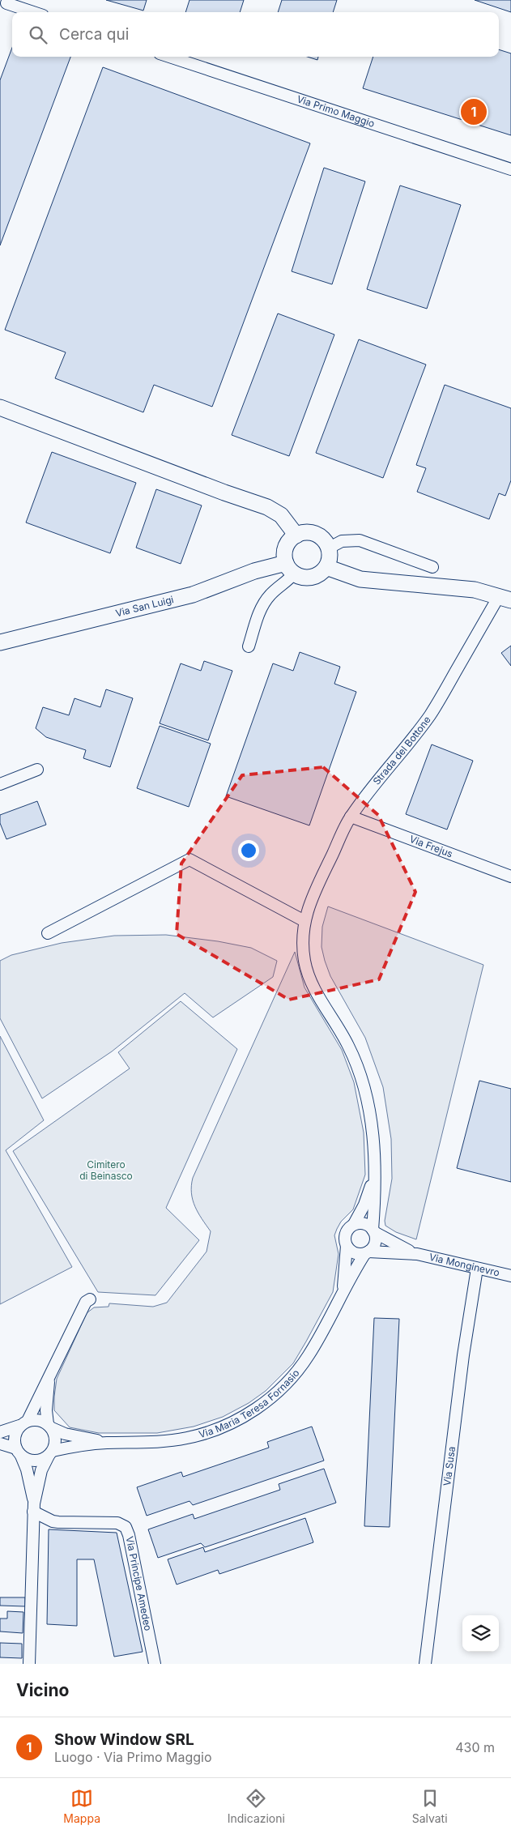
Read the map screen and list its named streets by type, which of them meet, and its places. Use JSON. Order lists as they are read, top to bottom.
{
  "streets": {
    "street": [
      "Via Primo Maggio",
      "Via San Luigi",
      "Strada del Bottone",
      "Via Frejus",
      "Via Monginevro",
      "Via Maria Teresa Fornasio",
      "Via Susa",
      "Via Principe Amedeo"
    ]
  },
  "crossings": [
    ["Strada del Bottone", "Via Frejus"],
    ["Strada del Bottone", "Via Maria Teresa Fornasio"],
    ["Via Monginevro", "Via Maria Teresa Fornasio"],
    ["Via Monginevro", "Via Susa"]
  ],
  "parks": ["Cimitero di Beinasco"],
  "page": {
    "search": "Cerca qui",
    "pins": "1",
    "heading": "Vicino",
    "list": [
      {
        "mark": "1",
        "name": "Show Window SRL",
        "note": "Luogo · Via Primo Maggio",
        "value": "430 m"
      }
    ],
    "nav": ["Mappa", "Indicazioni", "Salvati"]
  }
}
